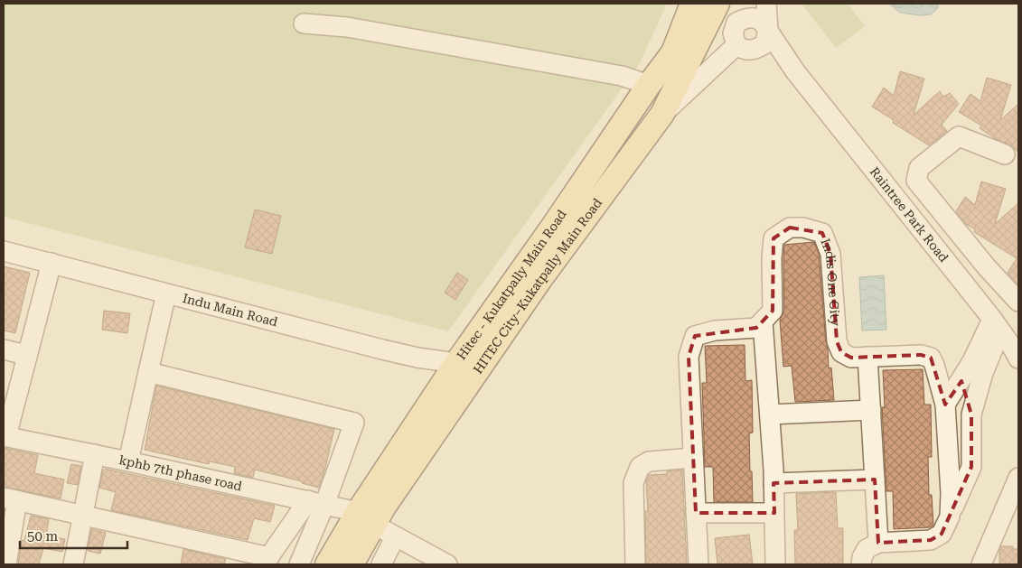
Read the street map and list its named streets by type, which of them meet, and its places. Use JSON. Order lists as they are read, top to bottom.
{
  "streets": {
    "main road": ["Hitec - Kukatpally Main Road", "HITEC City–Kukatpally Main Road"],
    "street": [
      "Raintree Park Road",
      "Indis One City",
      "Indu Main Road",
      "kphb 7th phase road"
    ]
  },
  "crossings": [
    ["Hitec - Kukatpally Main Road", "HITEC City–Kukatpally Main Road"],
    ["Hitec - Kukatpally Main Road", "Indu Main Road"],
    ["Hitec - Kukatpally Main Road", "kphb 7th phase road"],
    ["HITEC City–Kukatpally Main Road", "kphb 7th phase road"]
  ],
  "scale_bar": "50 m"
}
